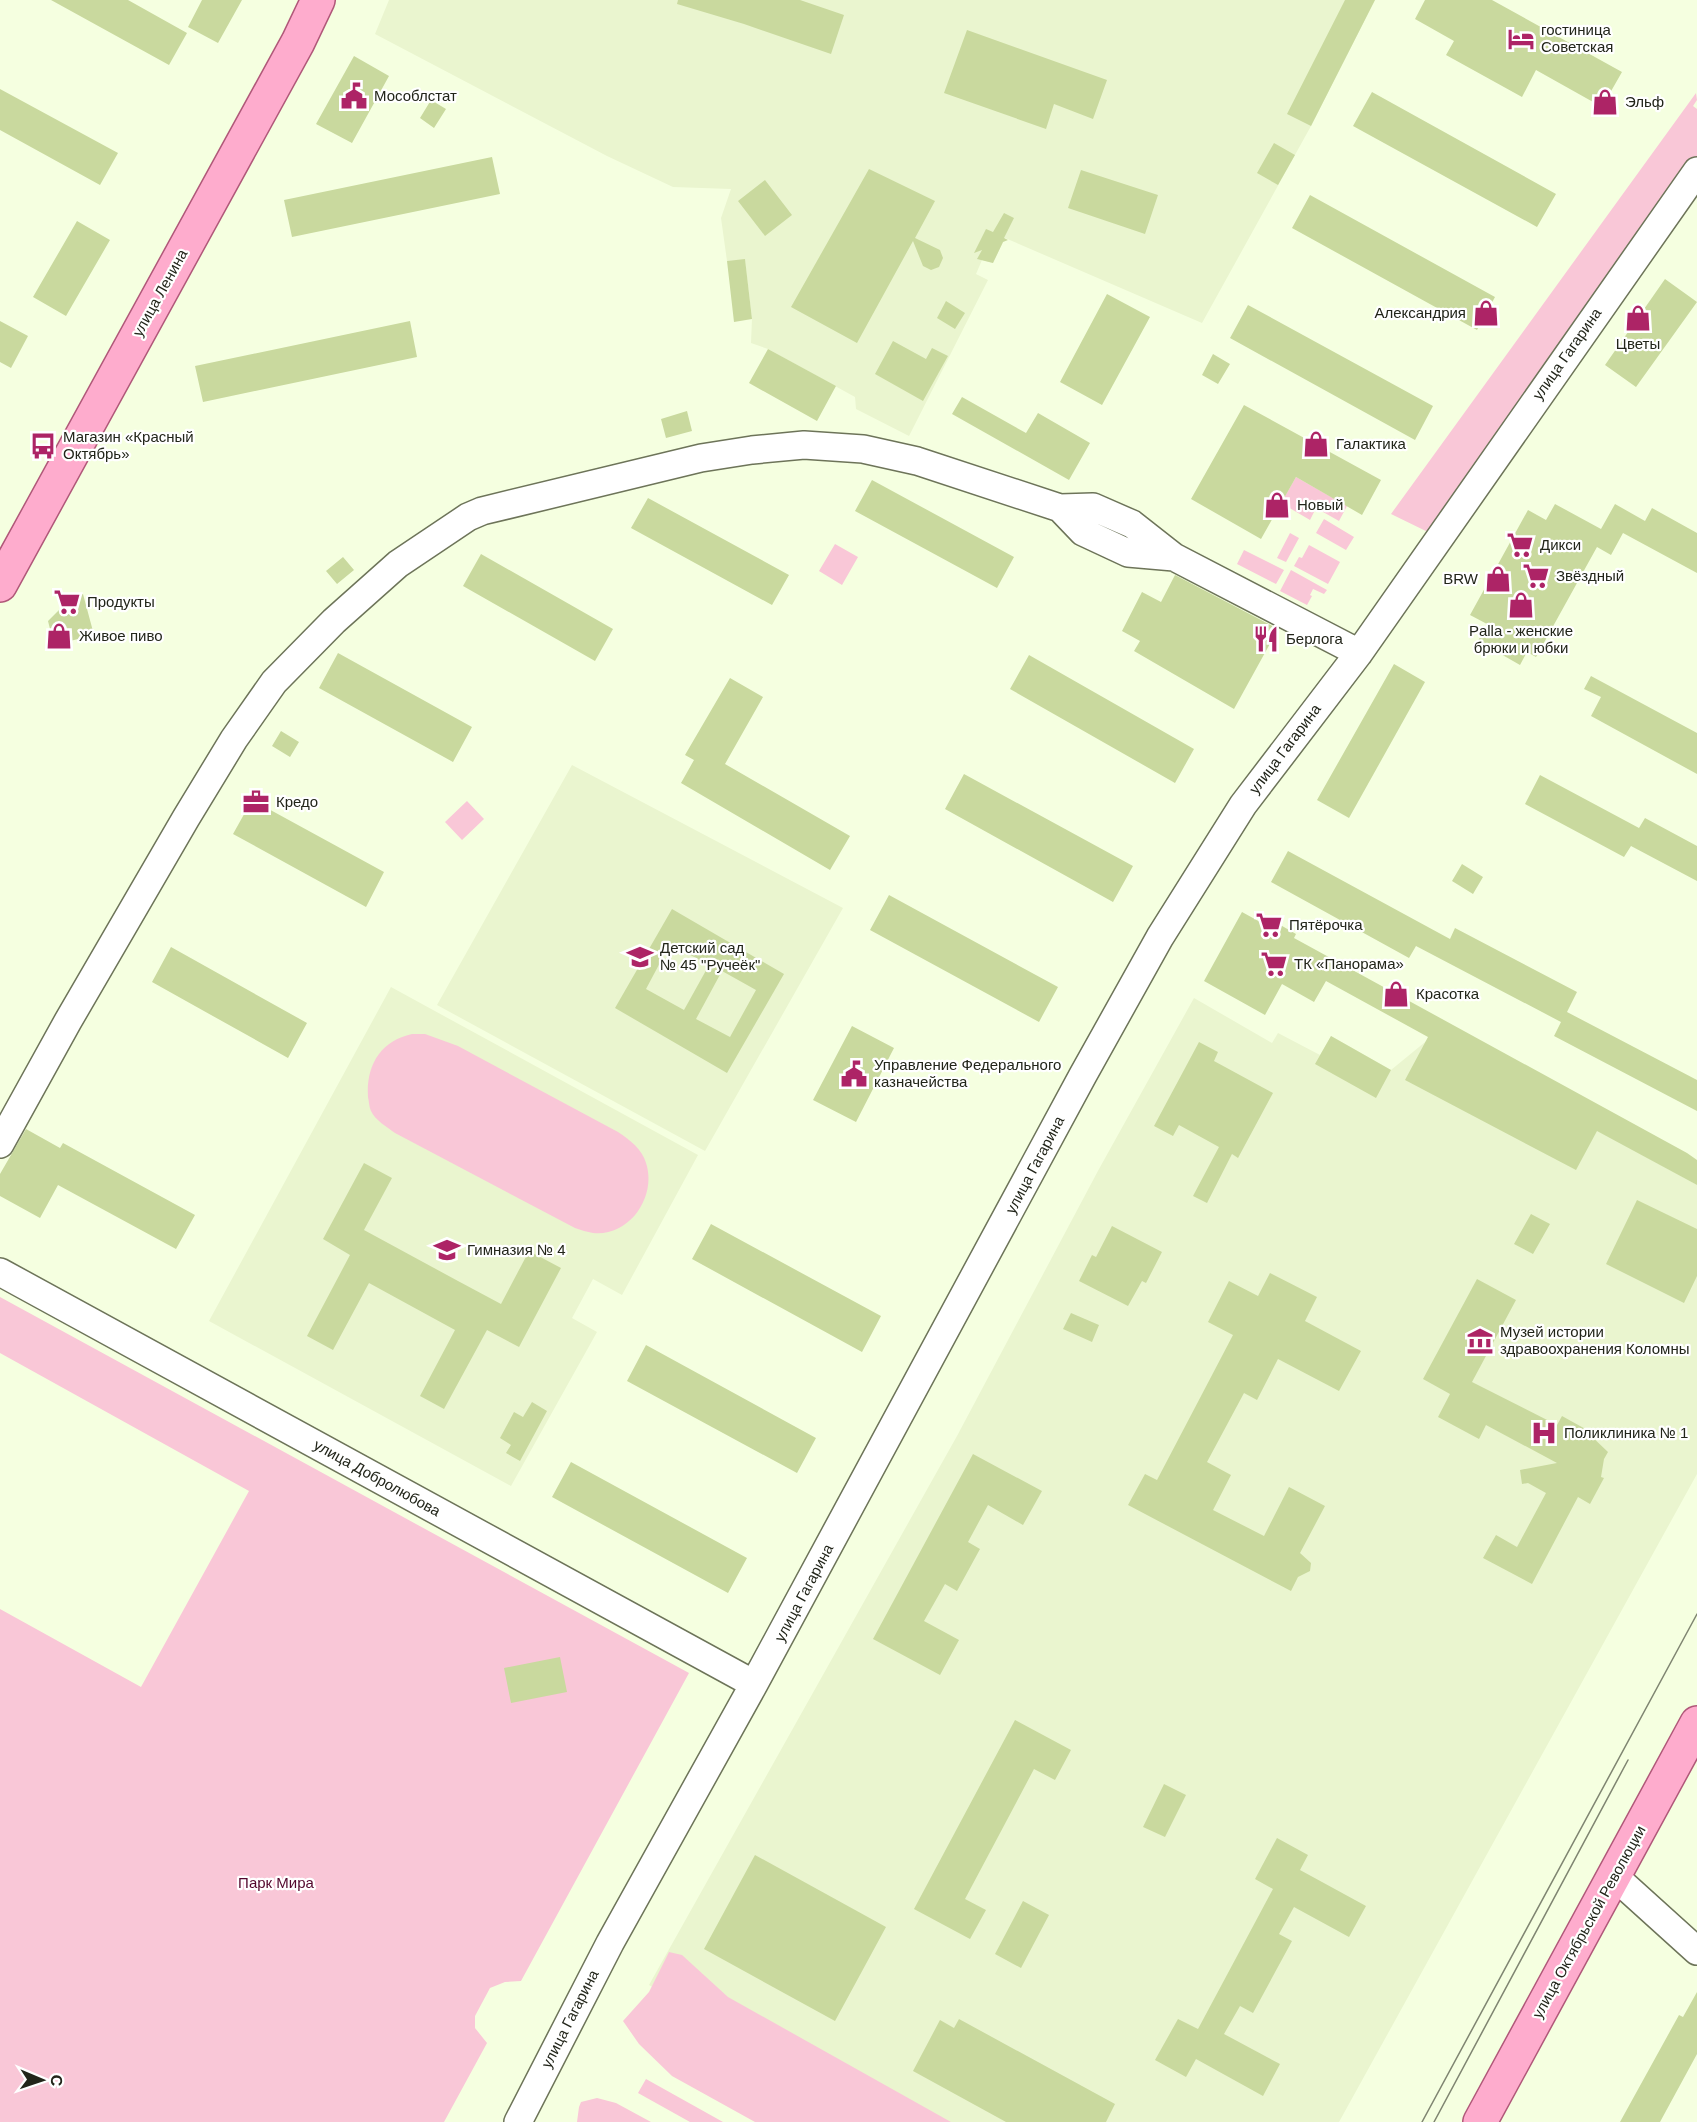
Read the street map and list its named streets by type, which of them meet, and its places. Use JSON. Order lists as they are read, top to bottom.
{
  "streets": {
    "main road": ["улица Ленина", "улица Октябрьской Революции"],
    "street": ["улица Гагарина", "улица Добролюбова"]
  },
  "crossings": [
    ["улица Гагарина", "улица Добролюбова"]
  ],
  "parks": ["Парк Мира"],
  "places": {
    "hotel": ["гостиница Советская"],
    "public building": ["Мособлстат", "Управление Федерального казначейства"],
    "shop": [
      "Эльф",
      "Александрия",
      "Цветы",
      "Галактика",
      "Новый",
      "BRW",
      "Palla - женские брюки и юбки",
      "Живое пиво",
      "Красотка"
    ],
    "bus stop": ["Магазин «Красный Октябрь»"],
    "supermarket": [
      "Дикси",
      "Звёздный",
      "Продукты",
      "Пятёрочка",
      "ТК «Панорама»"
    ],
    "restaurant": ["Берлога"],
    "office": ["Кредо"],
    "school or university": ["Детский сад № 45 \"Ручеёк\"", "Гимназия № 4"],
    "museum": ["Музей истории здравоохранения Коломны"],
    "hospital": ["Поликлиника № 1"]
  },
  "north": "right"
}
